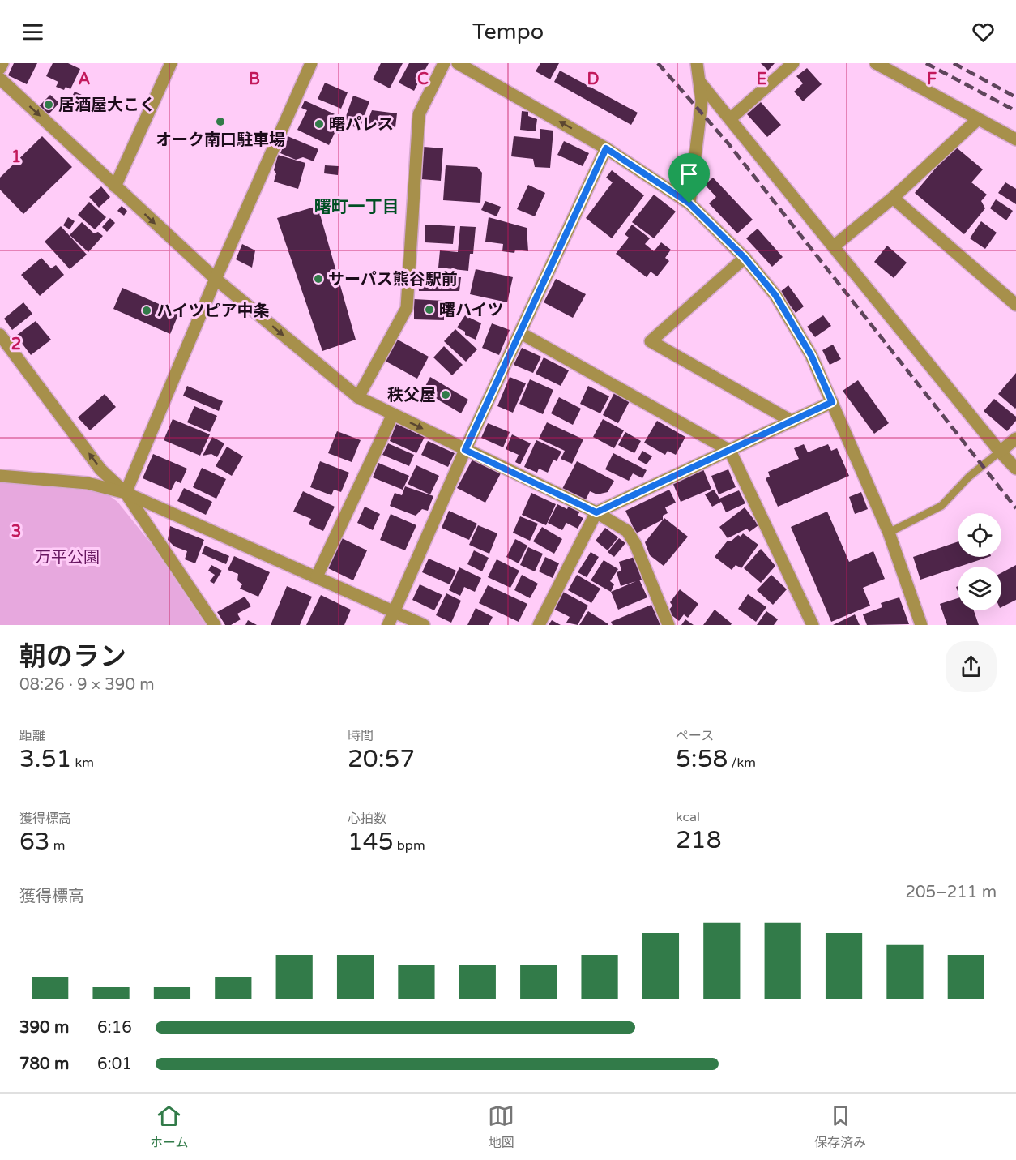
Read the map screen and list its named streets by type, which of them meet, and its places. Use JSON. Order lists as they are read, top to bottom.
{
  "districts": ["曙町一丁目"],
  "parks": ["万平公園"],
  "places": [
    "居酒屋大こく",
    "オーク南口駐車場",
    "曙パレス",
    "サーパス熊谷駅前",
    "曙ハイツ",
    "ハイツピア中条",
    "秩父屋"
  ],
  "page": {
    "header": "Tempo",
    "heading": ["朝のラン", "08:26 · 9 × 390 m"],
    "stats": [
      ["距離", "3.51 km"],
      ["時間", "20:57"],
      ["ペース", "5:58 /km"],
      ["獲得標高", "63 m"],
      ["心拍数", "145 bpm"],
      ["kcal", "218"]
    ],
    "chart": ["獲得標高", "205–211 m"],
    "list": [
      {
        "name": "390 m",
        "note": "6:16"
      },
      {
        "name": "780 m",
        "note": "6:01"
      }
    ],
    "tabs": ["ホーム", "地図", "保存済み"]
  },
  "grid": {
    "columns": [
      "A",
      "B",
      "C",
      "D",
      "E",
      "F"
    ],
    "rows": ["1", "2", "3"]
  }
}
